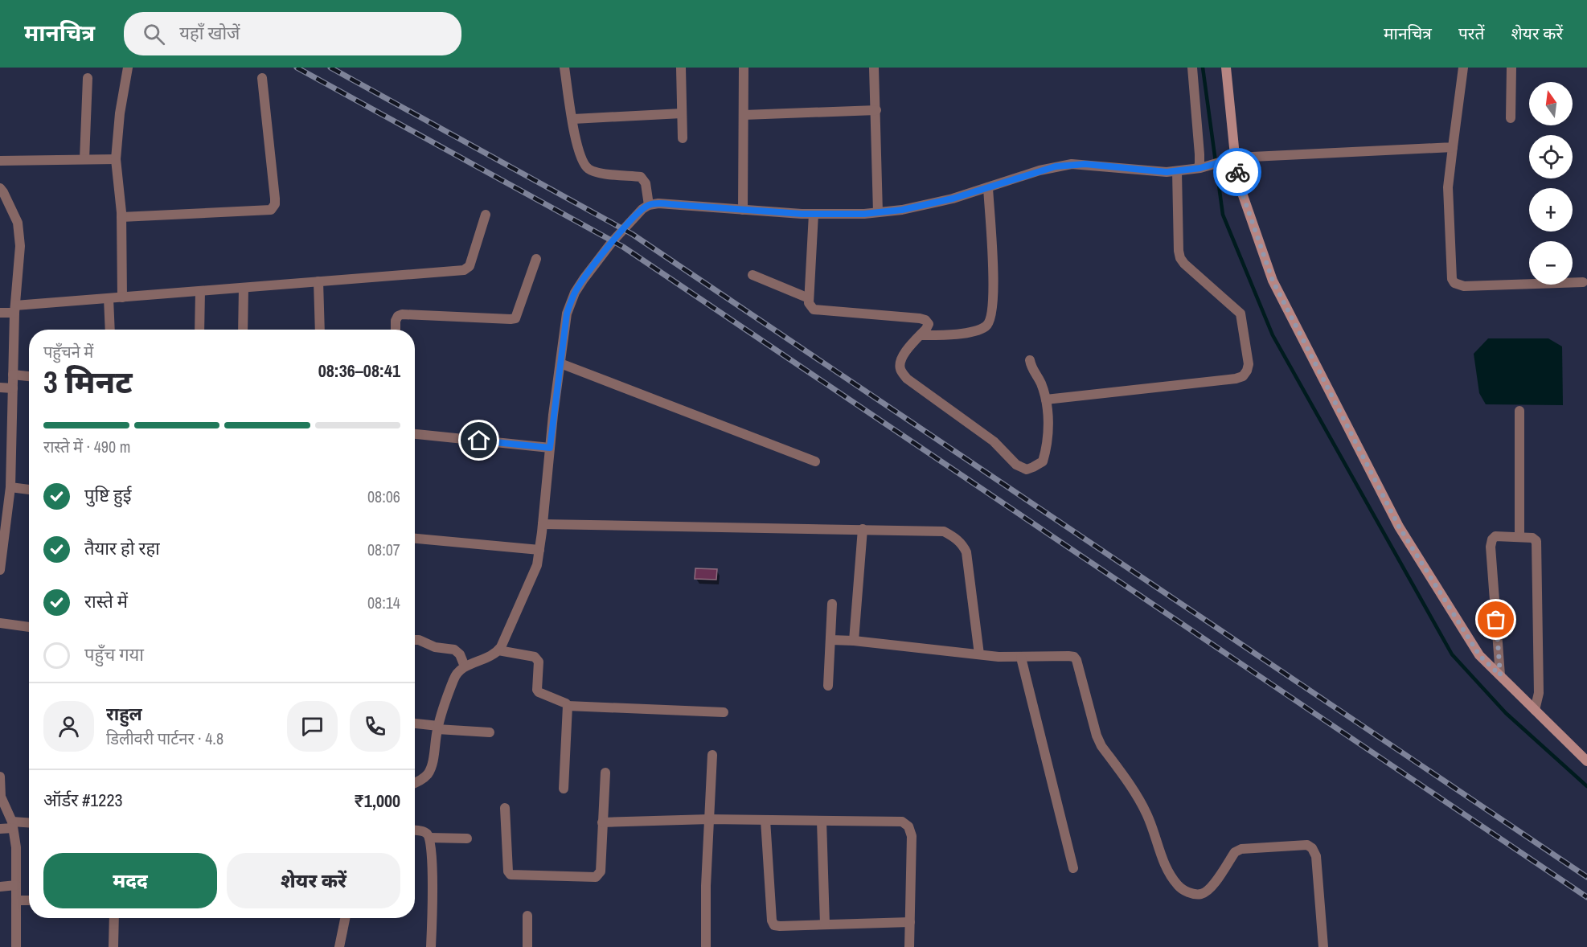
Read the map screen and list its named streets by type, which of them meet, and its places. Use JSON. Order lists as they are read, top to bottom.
{
  "north": "top",
  "page": {
    "header": "मानचित्र",
    "search": "यहाँ खोजें",
    "nav": ["मानचित्र", "परतें", "शेयर करें"],
    "map_buttons": ["+", "−"],
    "heading": ["3 मिनट", "पहुँचने में", "08:36–08:41"],
    "panel": [
      "राहुल",
      "डिलीवरी पार्टनर · 4.8",
      "ऑर्डर #1223",
      "₹1,000"
    ],
    "bar": "रास्ते में · 490 m",
    "list": [
      ["पुष्टि हुई", "08:06"],
      ["तैयार हो रहा", "08:07"],
      ["रास्ते में", "08:14"],
      "पहुँच गया"
    ],
    "buttons": ["मदद", "शेयर करें"]
  }
}
